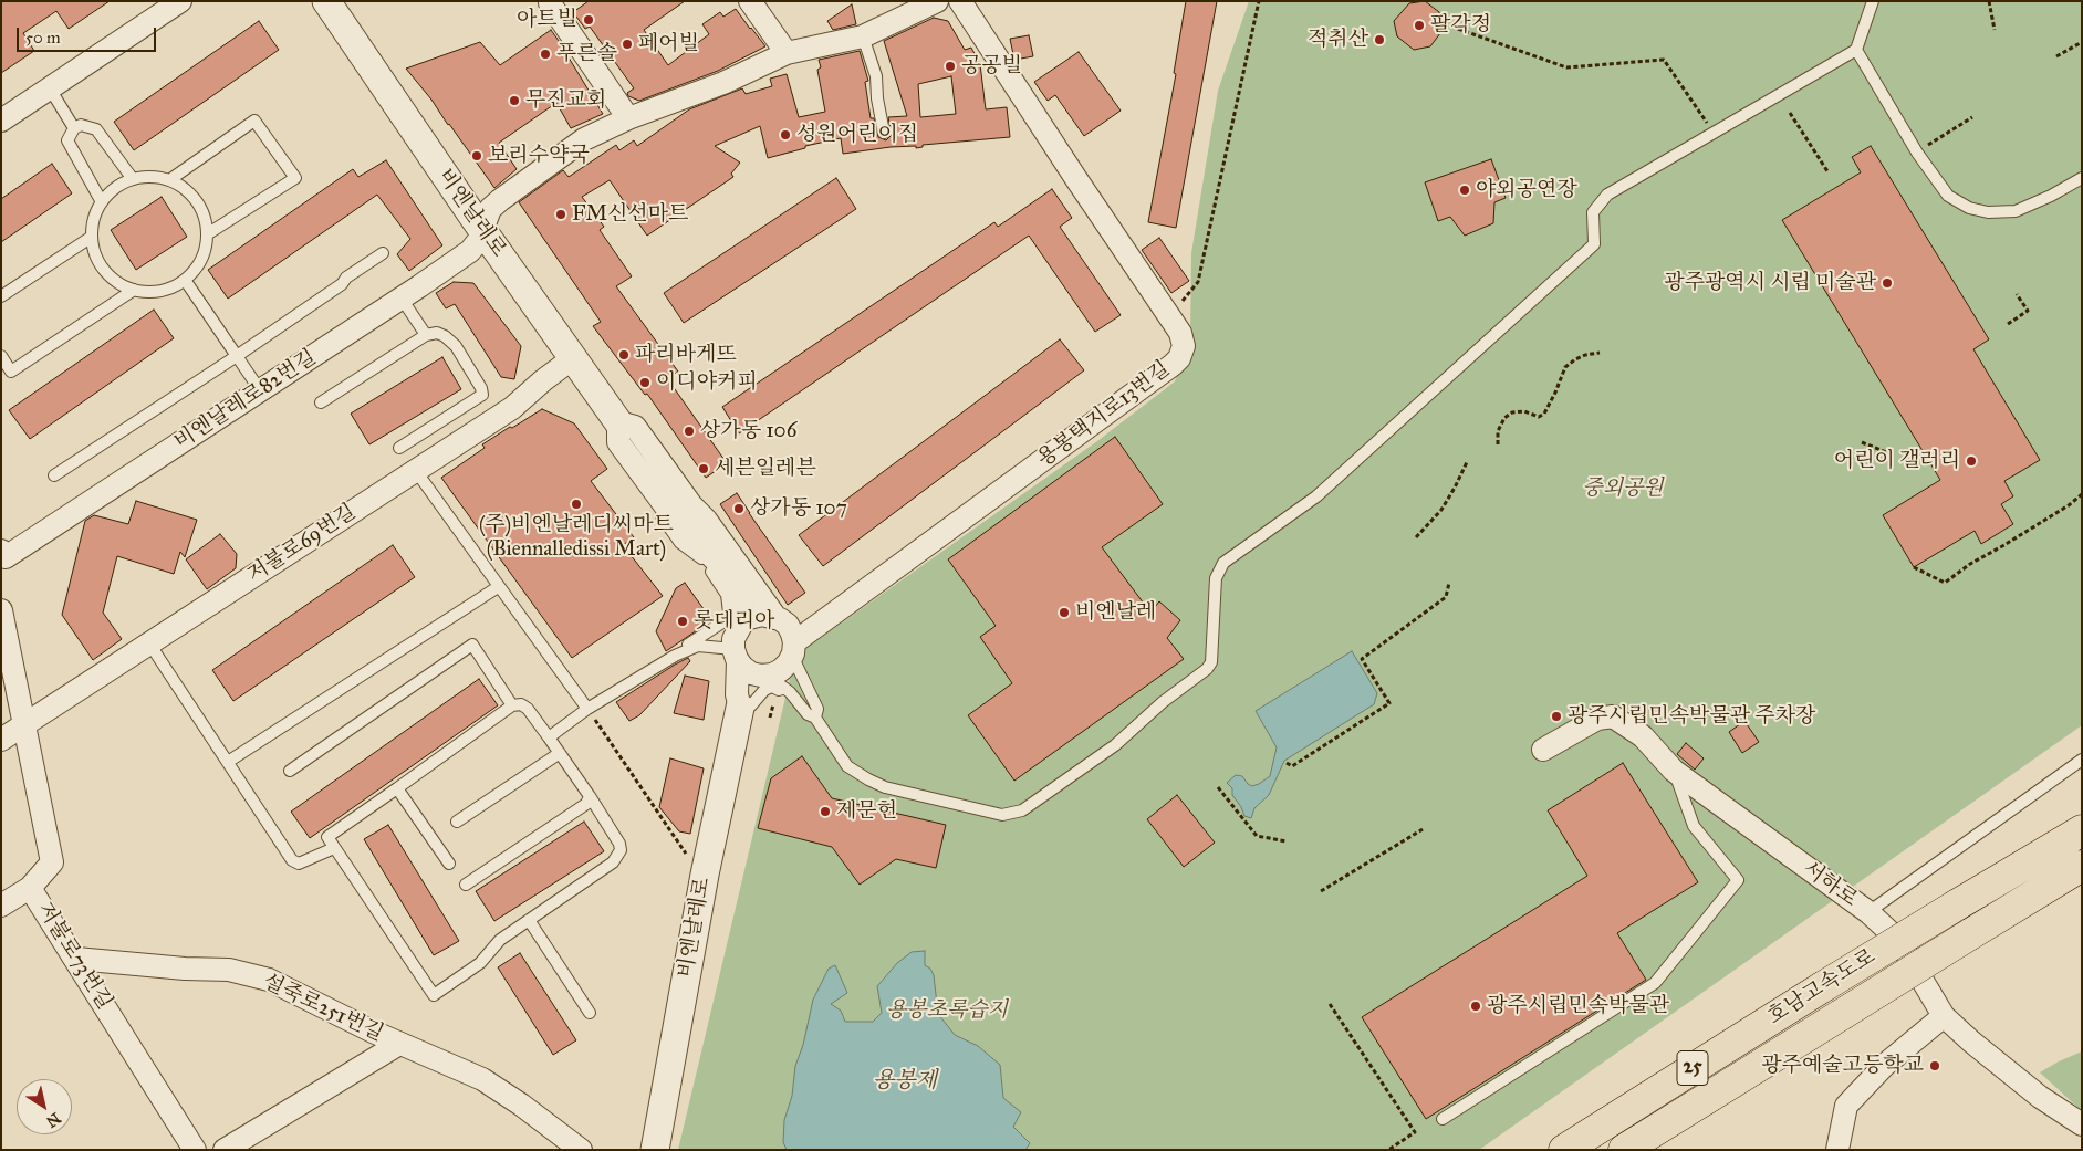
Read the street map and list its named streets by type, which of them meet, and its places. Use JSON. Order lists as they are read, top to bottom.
{
  "streets": {
    "highway": ["호남고속도로", "25"],
    "street": [
      "비엔날레로",
      "비엔날레로82번길",
      "용봉택지로13번길",
      "저불로69번길",
      "서하로",
      "저불로73번길",
      "설죽로251번길"
    ]
  },
  "crossings": [
    ["비엔날레로", "비엔날레로82번길"],
    ["비엔날레로", "용봉택지로13번길"],
    ["비엔날레로", "저불로69번길"],
    ["저불로73번길", "설죽로251번길"]
  ],
  "water": ["용봉제"],
  "parks": ["중외공원", "용봉초록습지"],
  "places": [
    "아트빌",
    "팔각정",
    "적취산",
    "페어빌",
    "푸른솔",
    "공공빌",
    "무진교회",
    "성원어린이집",
    "보리수약국",
    "야외공연장",
    "FM신선마트",
    "광주광역시 시립 미술관",
    "파리바게뜨",
    "이디야커피",
    "상가동 106",
    "어린이 갤러리",
    "세븐일레븐",
    "(주)비엔날레디씨마트 (Biennalledissi Mart)",
    "상가동 107",
    "비엔날레",
    "롯데리아",
    "광주시립민속박물관 주차장",
    "제문헌",
    "광주시립민속박물관",
    "광주예술고등학교"
  ],
  "scale_bar": "50 m",
  "north": "bottom right"
}
